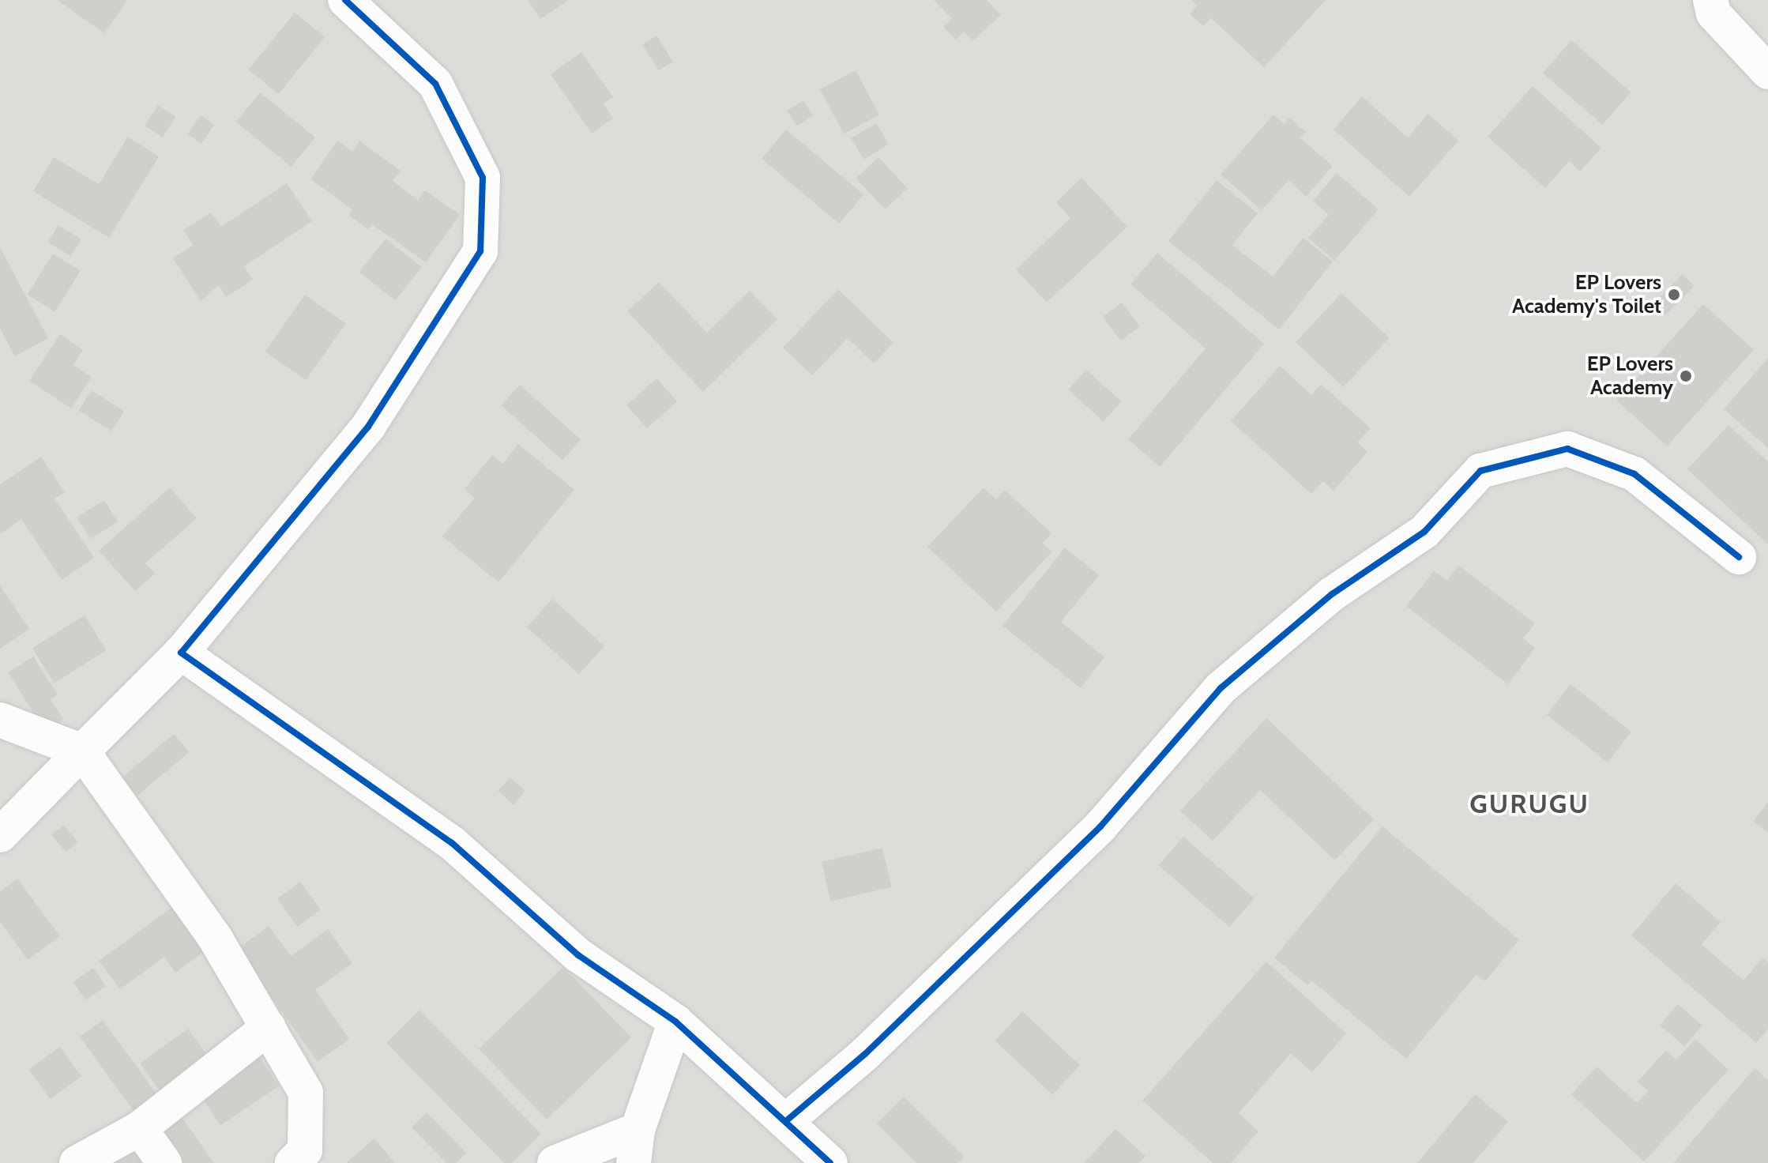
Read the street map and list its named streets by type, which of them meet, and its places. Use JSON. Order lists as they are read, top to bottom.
{
  "districts": ["GURUGU"],
  "places": ["EP Lovers Academy's Toilet", "EP Lovers Academy"]
}
